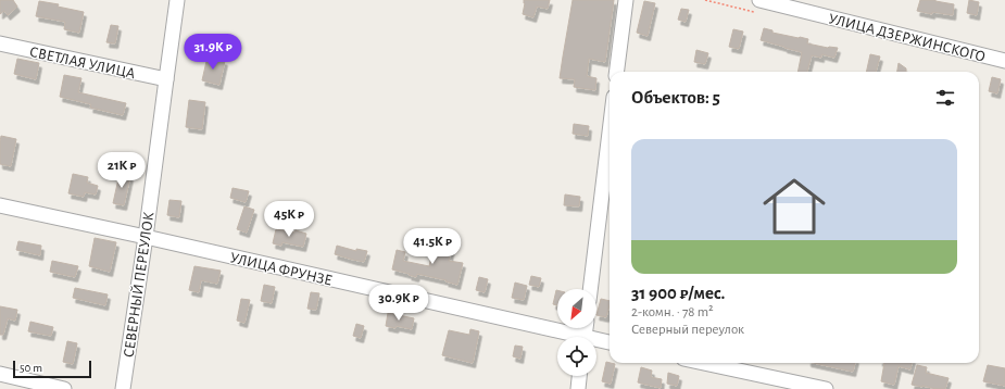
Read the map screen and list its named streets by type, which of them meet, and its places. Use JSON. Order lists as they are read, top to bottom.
{
  "streets": {
    "street": [
      "УЛИЦА ДЗЕРЖИНСКОГО",
      "СВЕТЛАЯ УЛИЦА",
      "УЛИЦА ФРУНЗЕ",
      "СЕВЕРНЫЙ ПЕРЕУЛОК"
    ]
  },
  "crossings": [
    ["СВЕТЛАЯ УЛИЦА", "СЕВЕРНЫЙ ПЕРЕУЛОК"],
    ["УЛИЦА ФРУНЗЕ", "СЕВЕРНЫЙ ПЕРЕУЛОК"]
  ],
  "scale_bar": "50 m",
  "north": "bottom left",
  "page": {
    "price": [
      "31.9K ₽",
      "21K ₽",
      "45K ₽",
      "41.5K ₽",
      "30.9K ₽"
    ],
    "heading": "Объектов: 5",
    "list": [
      {
        "name": "31 900 ₽/мес.",
        "note": "2-комн. · 78 m² · Северный переулок"
      }
    ],
    "scale": "50 m"
  }
}
